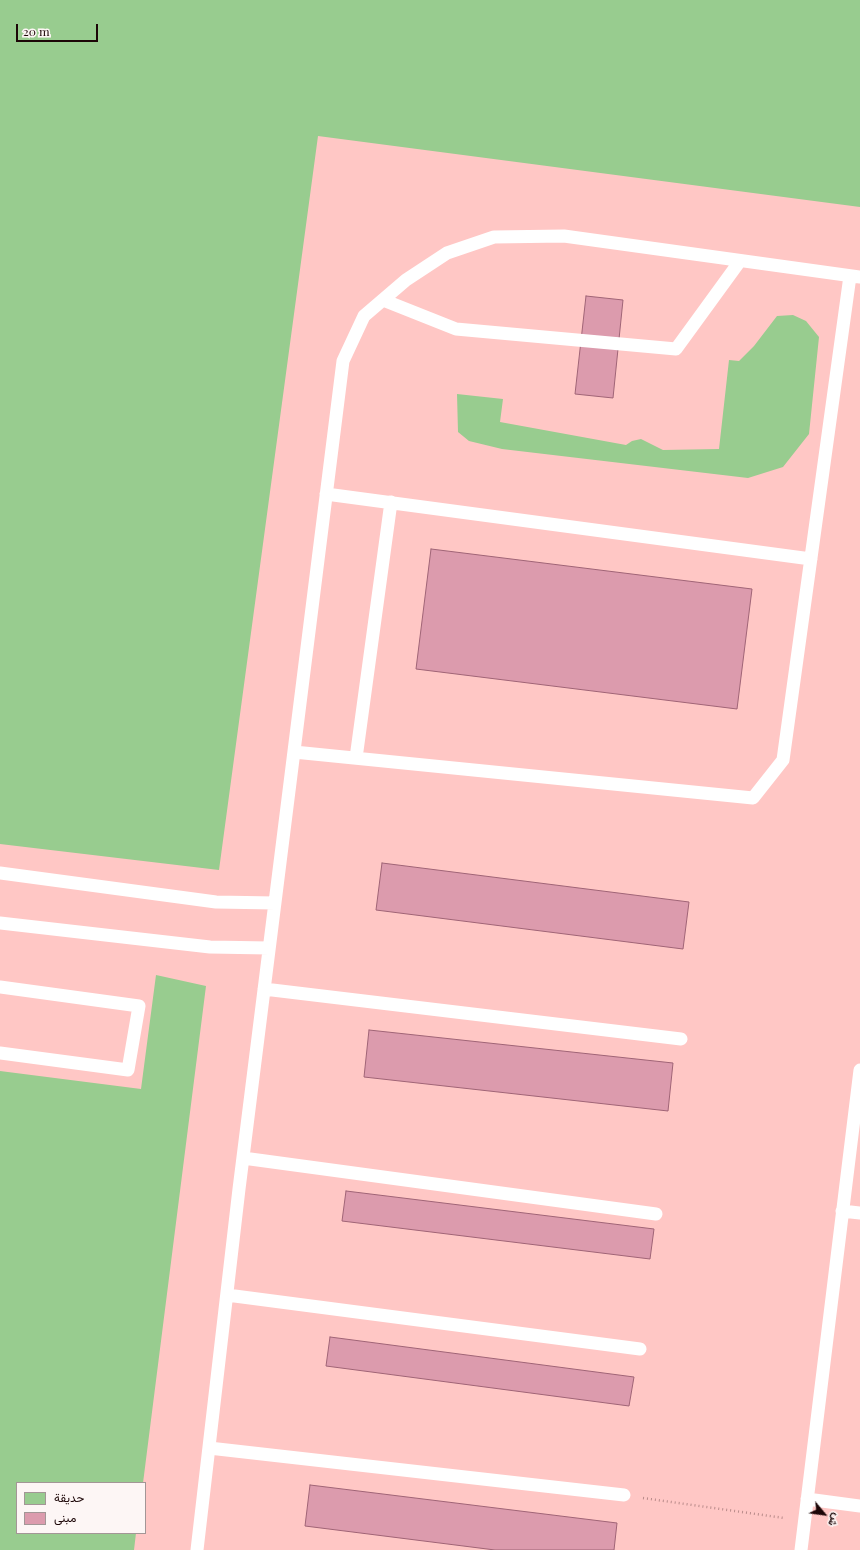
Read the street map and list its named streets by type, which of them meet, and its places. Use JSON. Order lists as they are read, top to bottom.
{
  "legend": ["حديقة", "مبنى"],
  "scale_bar": "20 m",
  "north": "bottom right"
}
